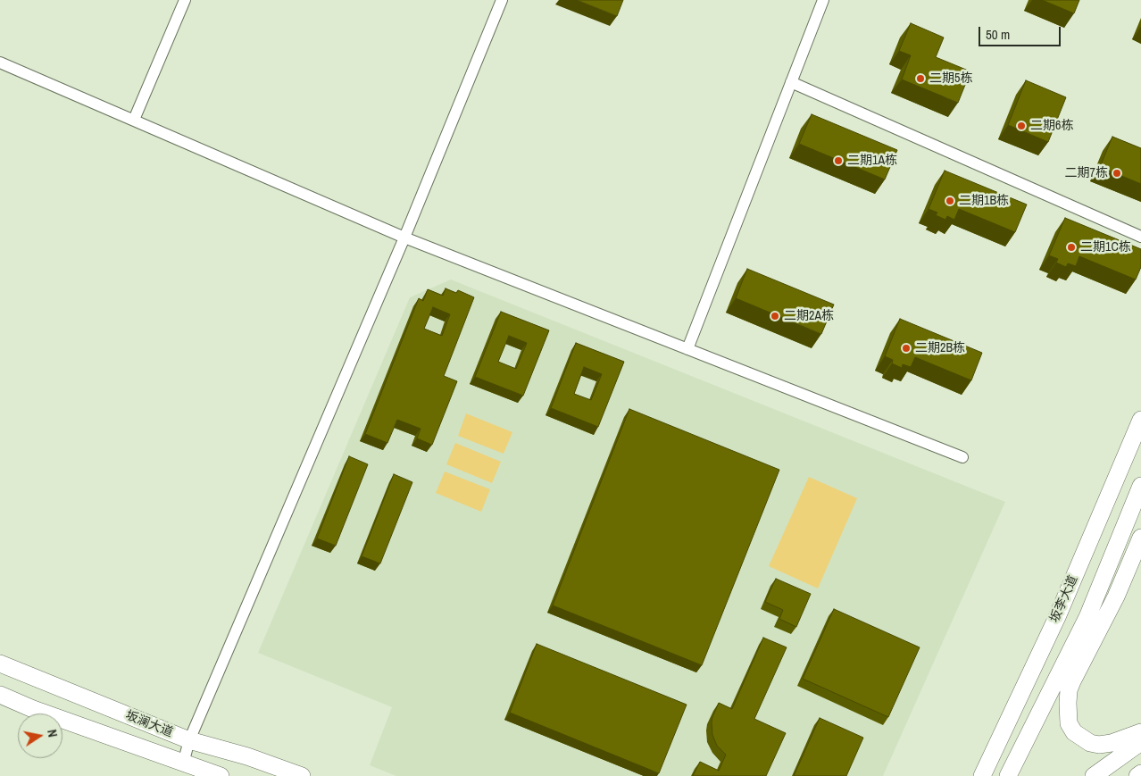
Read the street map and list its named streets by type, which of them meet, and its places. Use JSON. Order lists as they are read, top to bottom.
{
  "streets": {
    "main road": ["坂李大道", "坂澜大道"]
  },
  "places": [
    "二期5栋",
    "二期6栋",
    "二期1A栋",
    "二期7栋",
    "二期1B栋",
    "二期1C栋",
    "二期2A栋",
    "二期2B栋"
  ],
  "scale_bar": "50 m",
  "north": "right"
}
